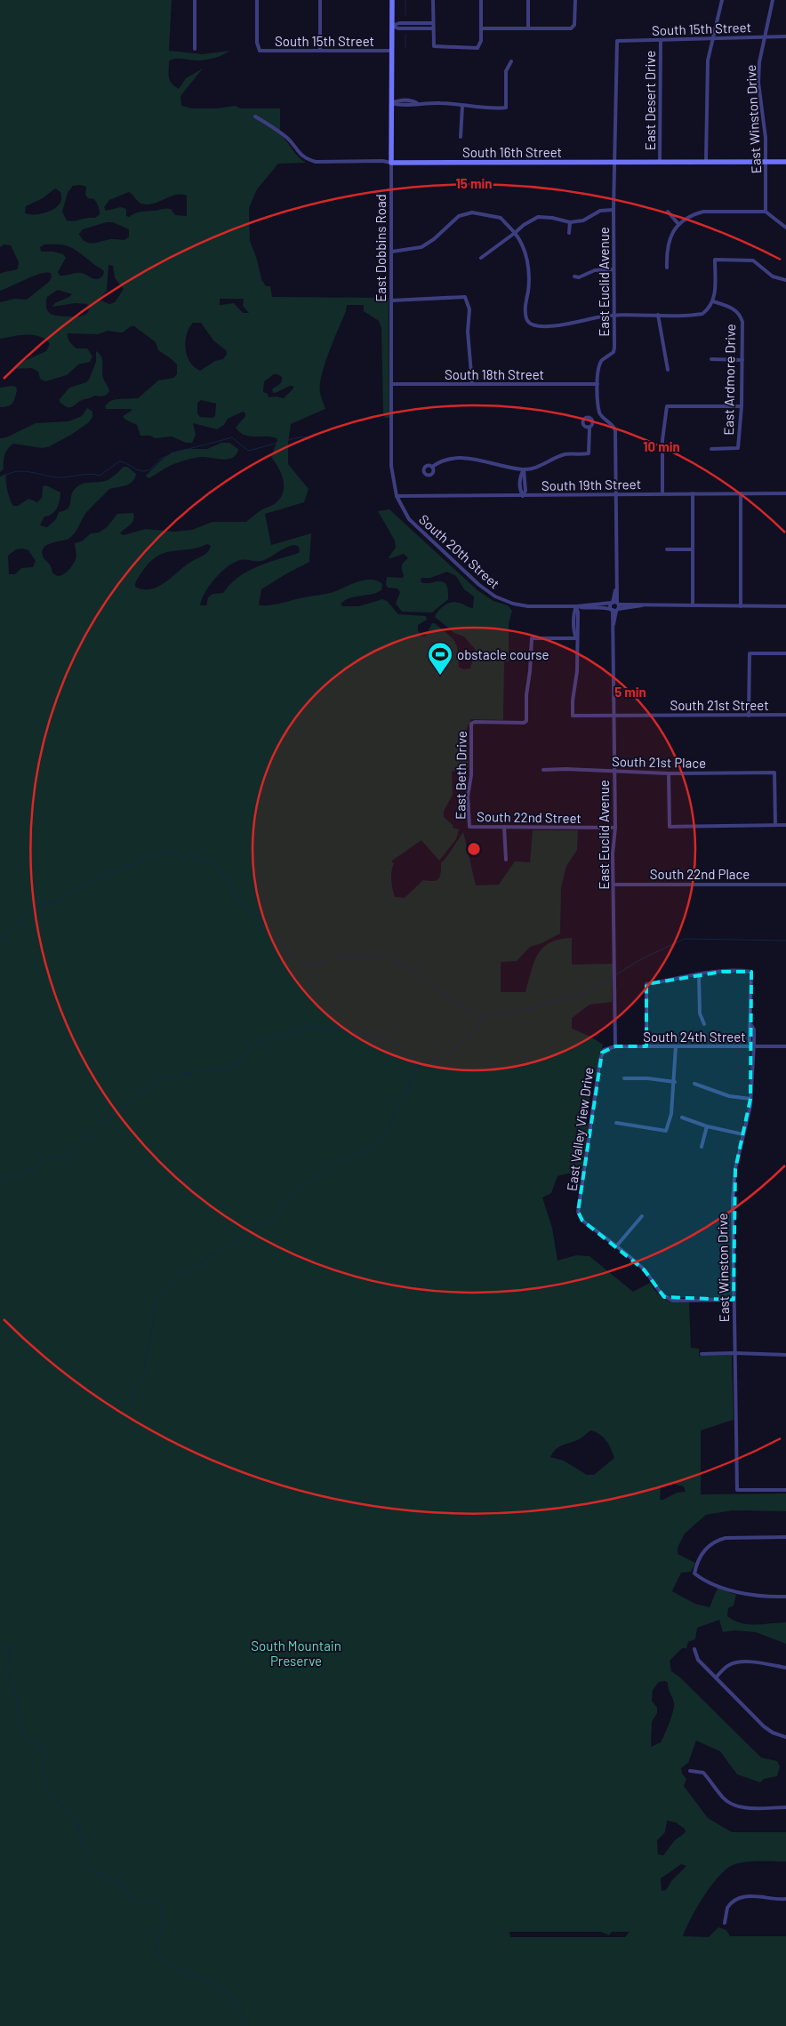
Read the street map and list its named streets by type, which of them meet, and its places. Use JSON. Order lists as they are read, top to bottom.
{
  "streets": {
    "main road": ["South 16th Street", "East Dobbins Road"],
    "street": [
      "South 15th Street",
      "East Desert Drive",
      "East Winston Drive",
      "East Euclid Avenue",
      "South 18th Street",
      "East Ardmore Drive",
      "South 19th Street",
      "South 20th Street",
      "South 21st Street",
      "South 21st Place",
      "East Beth Drive",
      "South 22nd Street",
      "South 22nd Place",
      "South 24th Street",
      "East Valley View Drive"
    ]
  },
  "crossings": [
    ["South 15th Street", "East Desert Drive"],
    ["South 15th Street", "East Winston Drive"],
    ["South 15th Street", "East Dobbins Road"],
    ["South 15th Street", "East Euclid Avenue"],
    ["East Desert Drive", "South 16th Street"],
    ["East Winston Drive", "South 16th Street"],
    ["East Winston Drive", "South 24th Street"],
    ["South 16th Street", "East Dobbins Road"],
    ["South 16th Street", "East Euclid Avenue"],
    ["East Dobbins Road", "South 18th Street"],
    ["East Dobbins Road", "South 19th Street"],
    ["East Dobbins Road", "South 20th Street"],
    ["East Euclid Avenue", "South 18th Street"],
    ["East Euclid Avenue", "South 19th Street"],
    ["East Euclid Avenue", "South 20th Street"],
    ["East Euclid Avenue", "South 21st Street"],
    ["East Euclid Avenue", "South 21st Place"],
    ["East Euclid Avenue", "South 22nd Street"],
    ["East Euclid Avenue", "South 22nd Place"],
    ["East Euclid Avenue", "South 24th Street"],
    ["South 19th Street", "South 20th Street"],
    ["South 21st Street", "East Beth Drive"],
    ["East Beth Drive", "South 22nd Street"],
    ["South 24th Street", "East Valley View Drive"]
  ],
  "parks": ["South Mountain Preserve"],
  "places": {
    "sports": ["obstacle course"]
  },
  "rings": ["15 min", "10 min", "5 min"]
}
